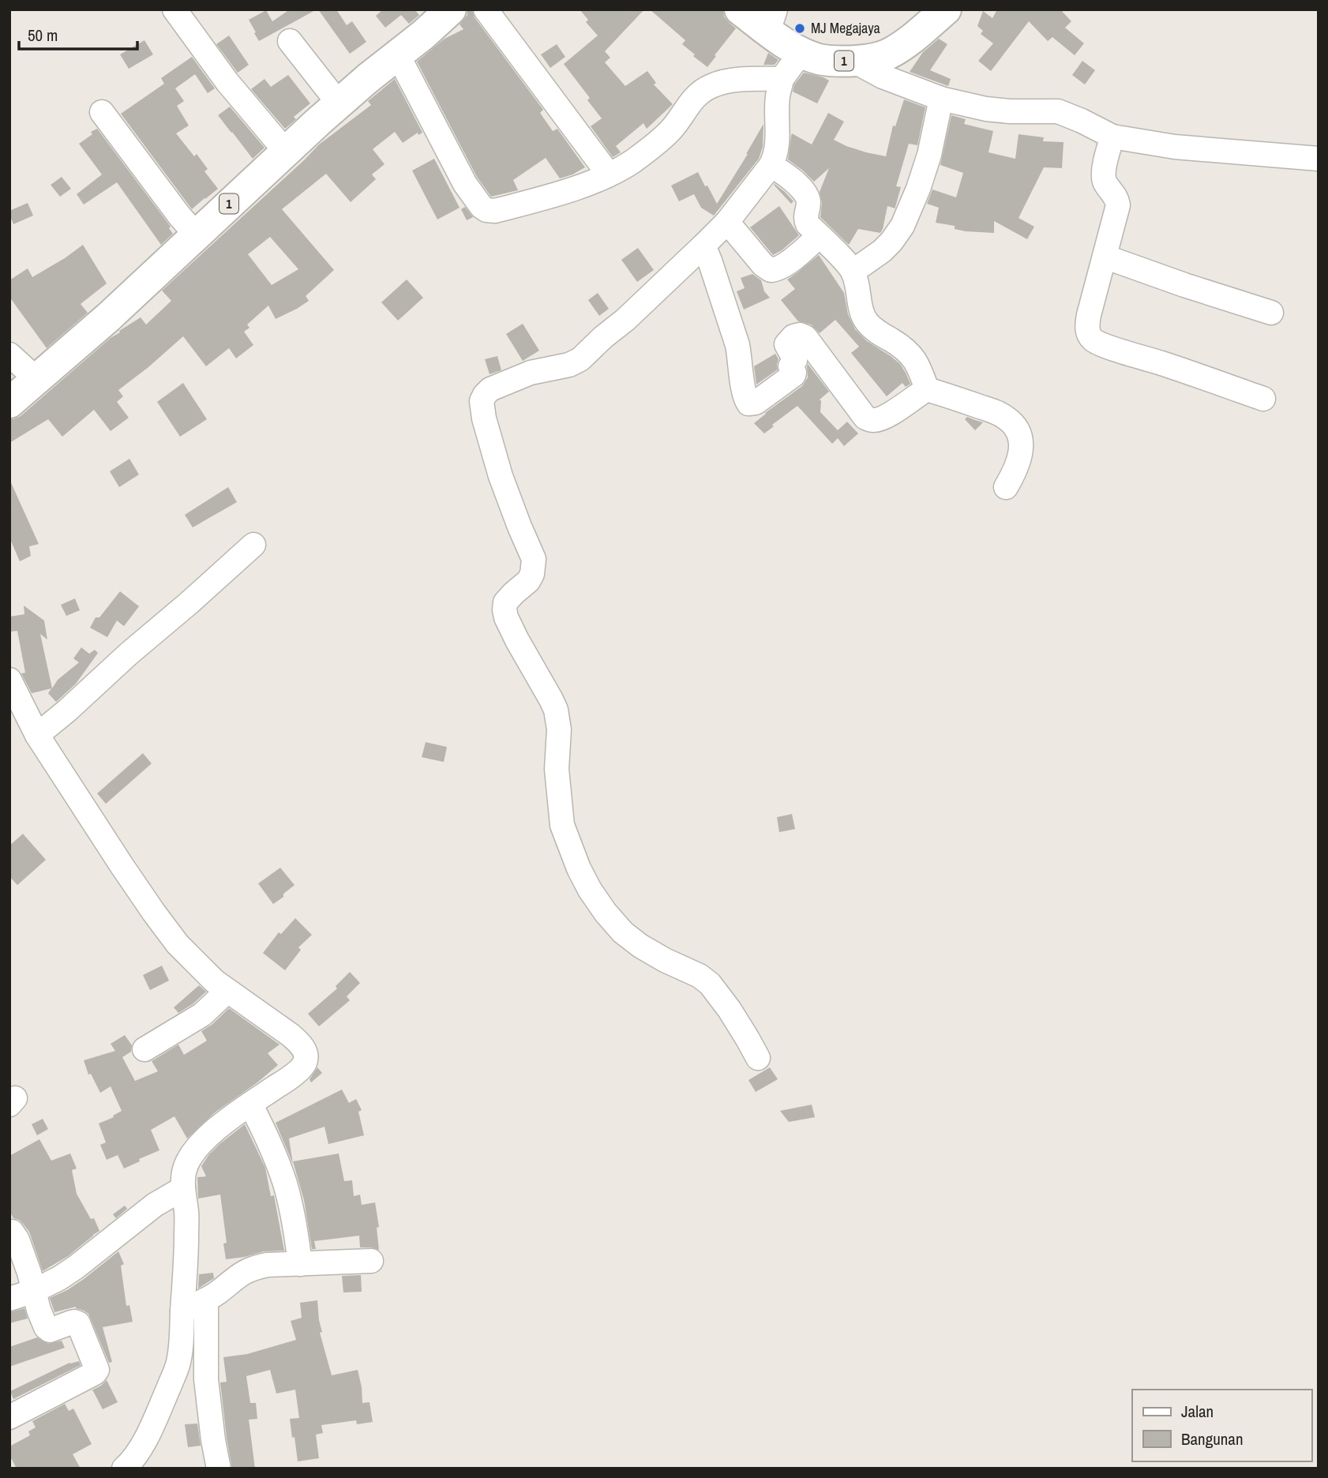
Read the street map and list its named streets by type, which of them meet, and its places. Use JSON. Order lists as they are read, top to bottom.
{
  "streets": {
    "highway": ["1"]
  },
  "places": ["MJ Megajaya"],
  "legend": ["Jalan", "Bangunan"],
  "scale_bar": "50 m"
}
